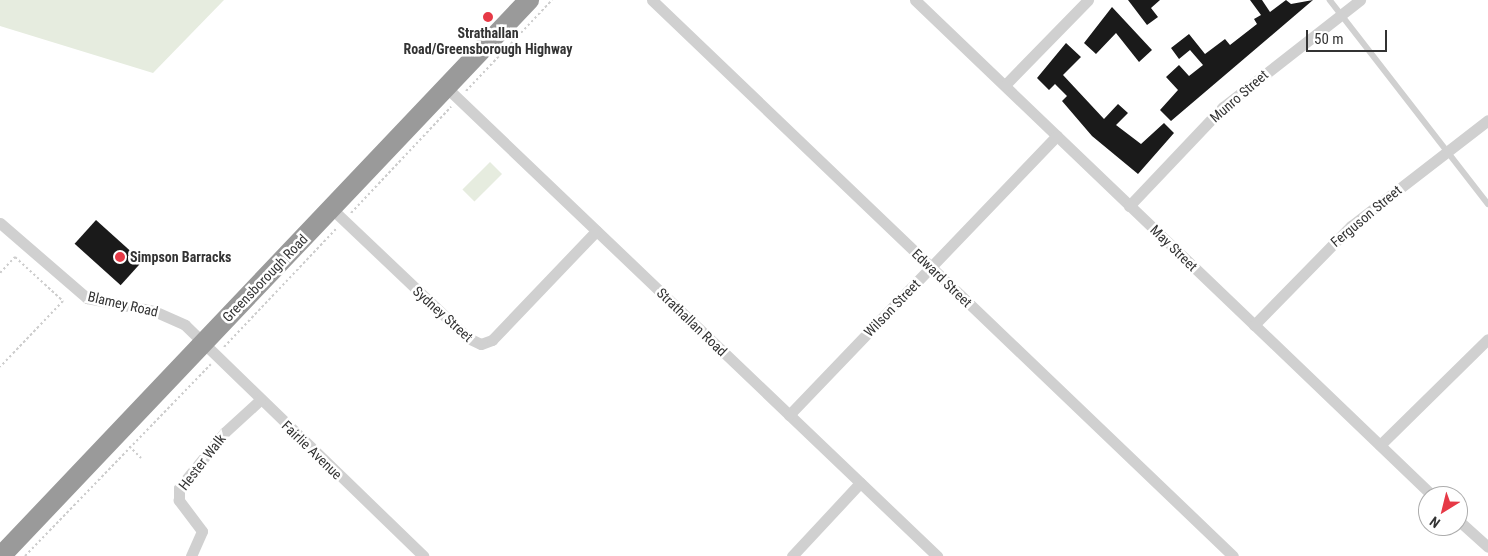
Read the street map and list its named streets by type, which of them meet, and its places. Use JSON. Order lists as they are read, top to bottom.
{
  "streets": {
    "highway": ["Greensborough Road"],
    "street": [
      "Munro Street",
      "Ferguson Street",
      "May Street",
      "Edward Street",
      "Blamey Road",
      "Wilson Street",
      "Sydney Street",
      "Strathallan Road",
      "Fairlie Avenue",
      "Hester Walk"
    ]
  },
  "crossings": [
    ["Munro Street", "May Street"],
    ["Ferguson Street", "May Street"],
    ["May Street", "Wilson Street"],
    ["Greensborough Road", "Blamey Road"],
    ["Greensborough Road", "Sydney Street"],
    ["Greensborough Road", "Strathallan Road"],
    ["Greensborough Road", "Fairlie Avenue"],
    ["Edward Street", "Wilson Street"],
    ["Blamey Road", "Fairlie Avenue"],
    ["Wilson Street", "Strathallan Road"],
    ["Sydney Street", "Strathallan Road"],
    ["Fairlie Avenue", "Hester Walk"]
  ],
  "places": ["Strathallan Road/Greensborough Highway", "Simpson Barracks"],
  "scale_bar": "50 m",
  "north": "bottom left"
}
